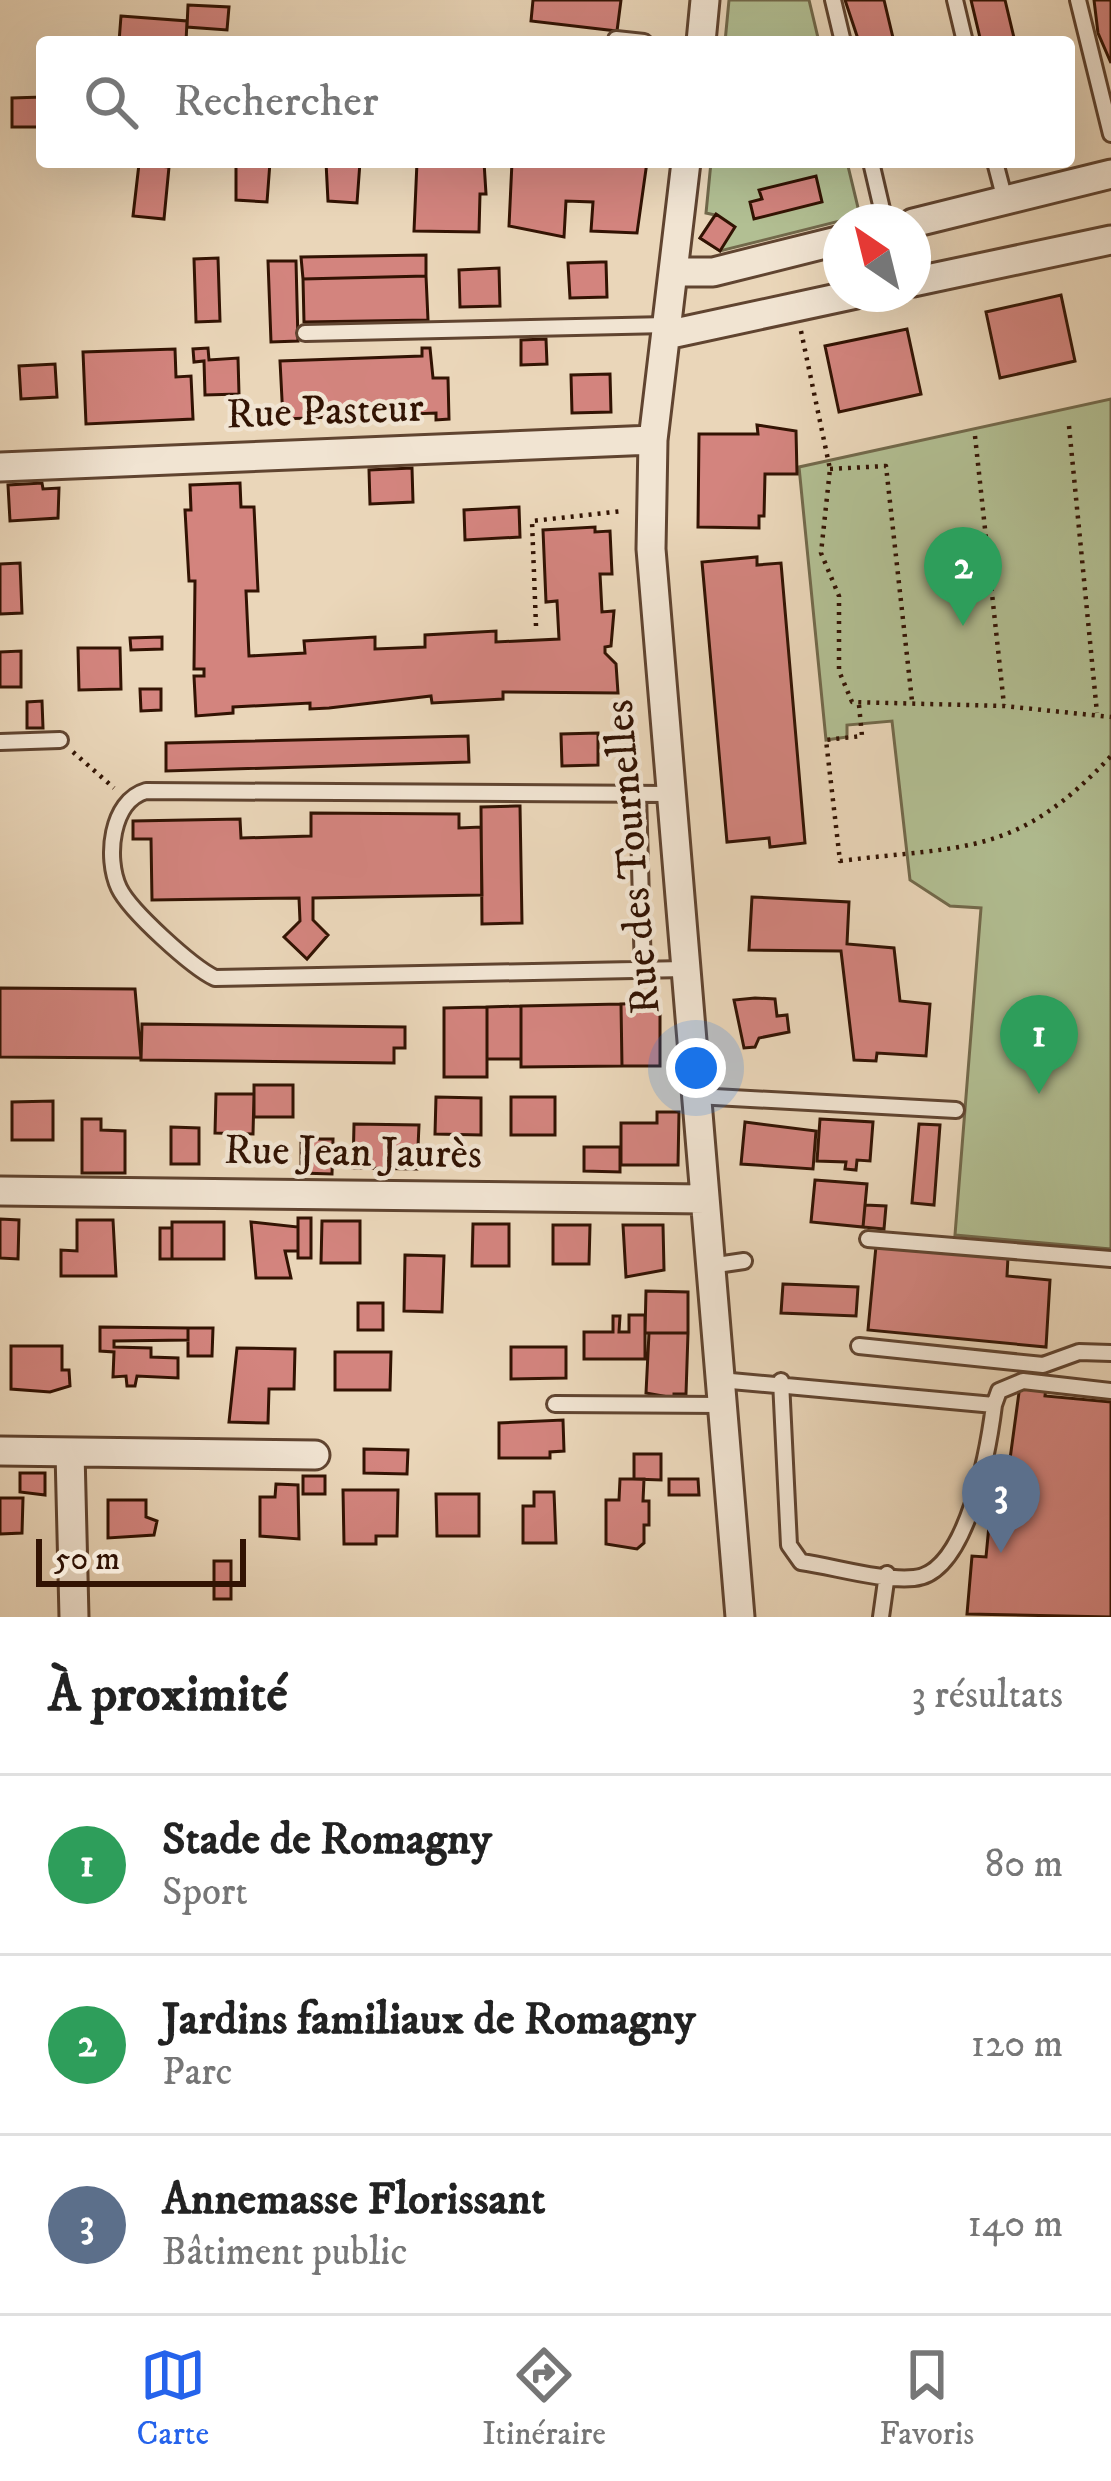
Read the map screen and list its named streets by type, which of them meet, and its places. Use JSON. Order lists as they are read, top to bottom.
{
  "streets": {
    "street": ["Rue Pasteur", "Rue des Tournelles", "Rue Jean Jaurès"]
  },
  "crossings": [
    ["Rue Pasteur", "Rue des Tournelles"],
    ["Rue des Tournelles", "Rue Jean Jaurès"]
  ],
  "scale_bar": "50 m",
  "north": "top left",
  "page": {
    "search": "Rechercher",
    "pins": ["2", "1", "3"],
    "scale": "50 m",
    "heading": ["À proximité", "3 résultats"],
    "list": [
      {
        "mark": "1",
        "name": "Stade de Romagny",
        "note": "Sport",
        "value": "80 m"
      },
      {
        "mark": "2",
        "name": "Jardins familiaux de Romagny",
        "note": "Parc",
        "value": "120 m"
      },
      {
        "mark": "3",
        "name": "Annemasse Florissant",
        "note": "Bâtiment public",
        "value": "140 m"
      }
    ],
    "nav": ["Carte", "Itinéraire", "Favoris"]
  }
}
